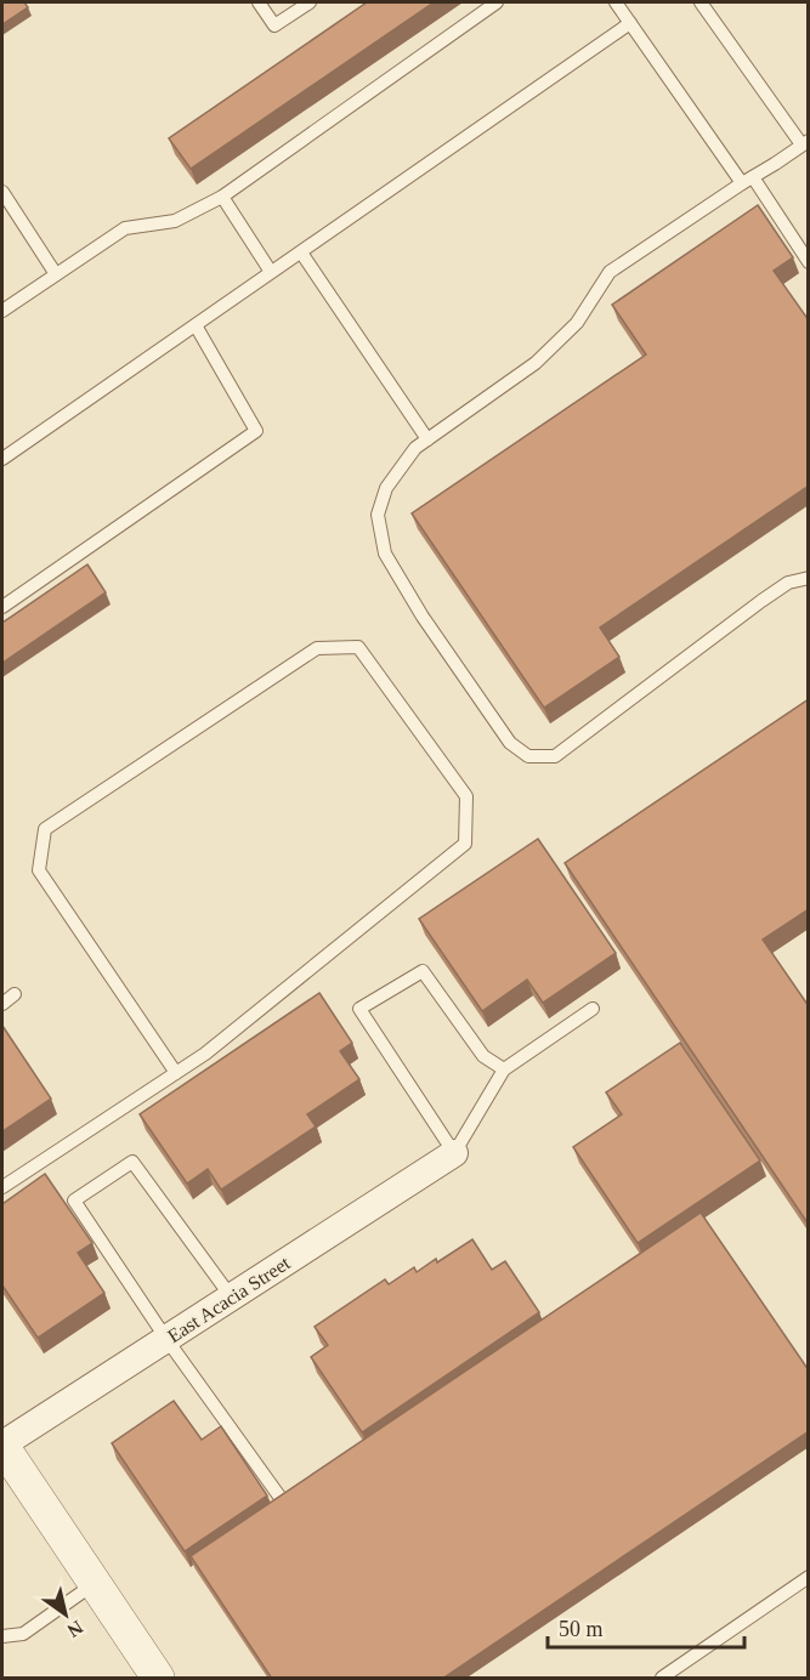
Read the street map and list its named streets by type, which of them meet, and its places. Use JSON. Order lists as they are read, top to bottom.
{
  "streets": {
    "street": ["East Acacia Street"]
  },
  "scale_bar": "50 m",
  "north": "bottom right"
}
